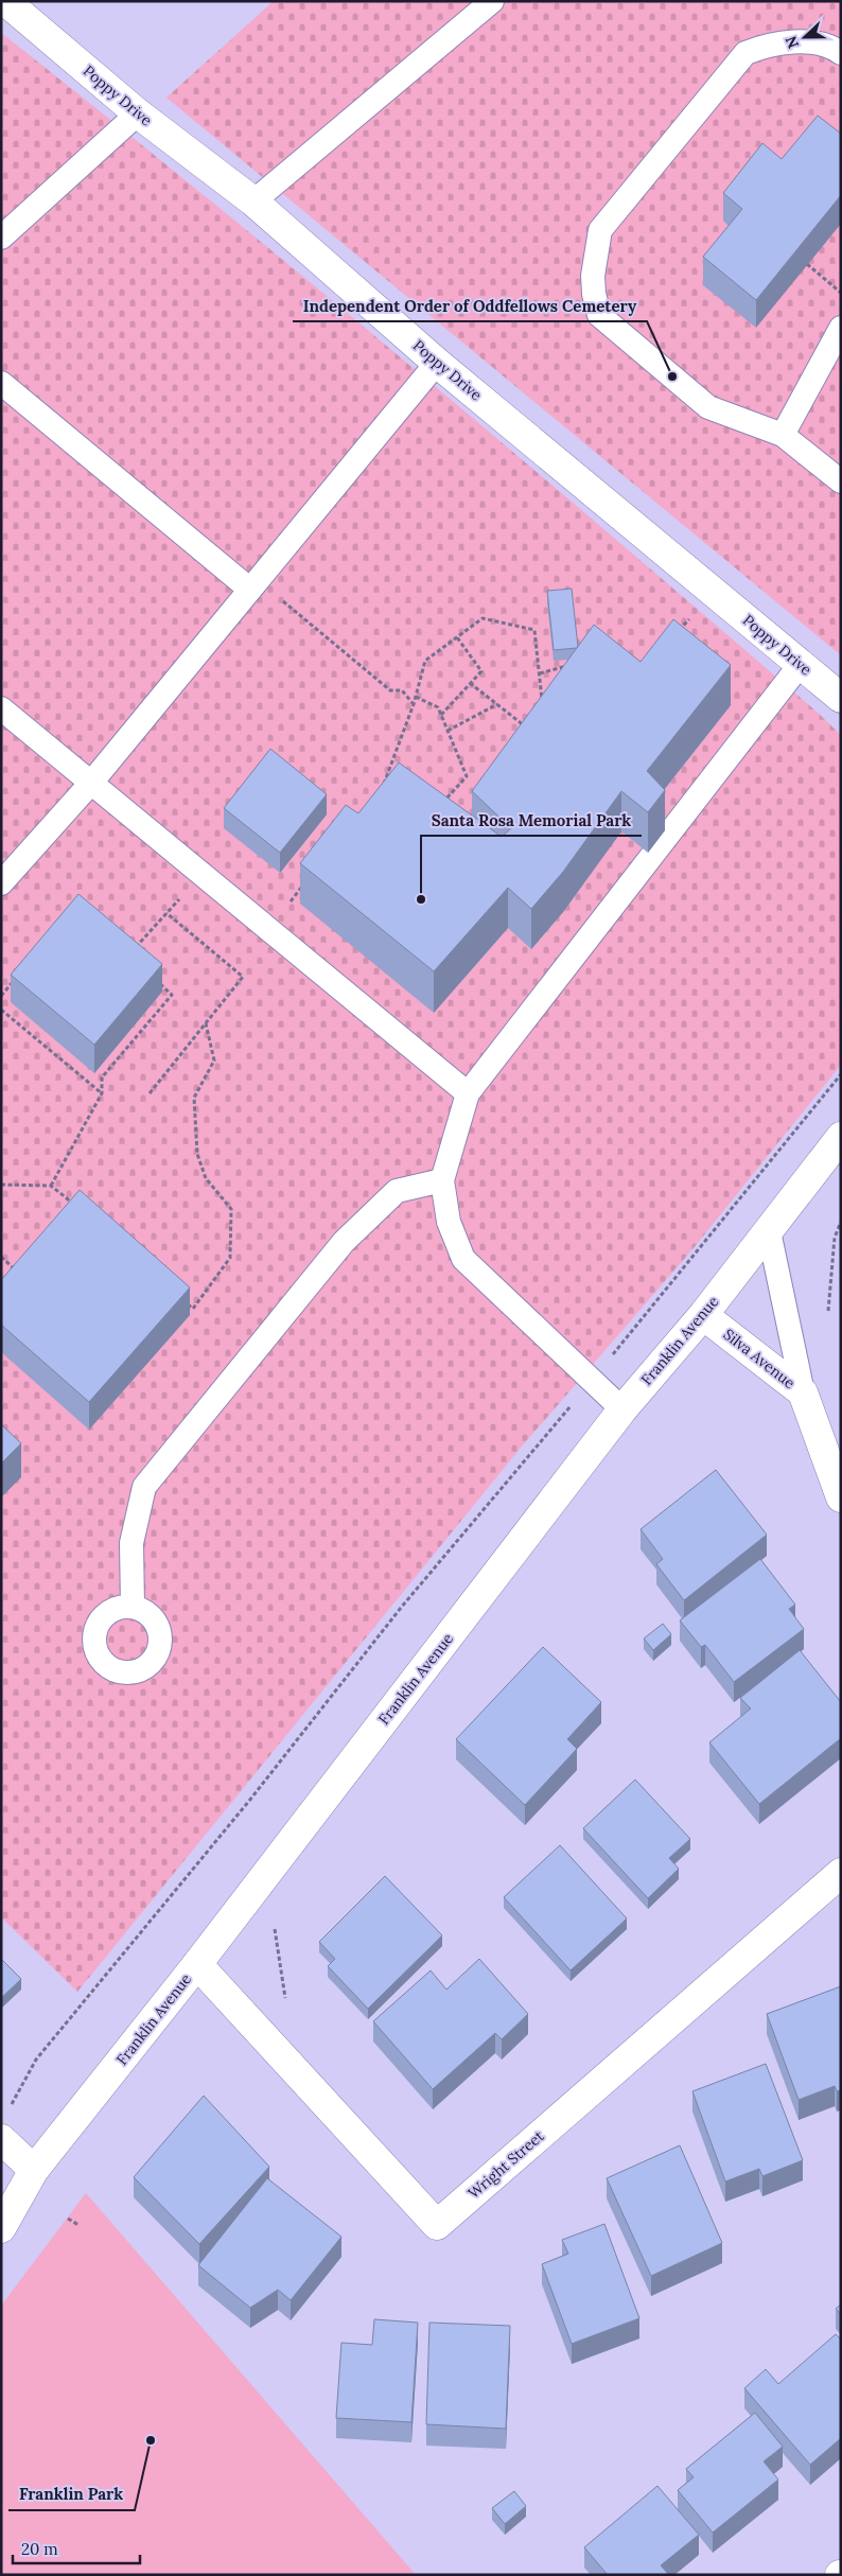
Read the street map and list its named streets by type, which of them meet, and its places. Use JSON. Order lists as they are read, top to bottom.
{
  "streets": {
    "street": [
      "Poppy Drive",
      "Franklin Avenue",
      "Silva Avenue",
      "Wright Street"
    ]
  },
  "crossings": [
    ["Franklin Avenue", "Silva Avenue"],
    ["Franklin Avenue", "Wright Street"]
  ],
  "places": ["Independent Order of Oddfellows Cemetery", "Santa Rosa Memorial Park", "Franklin Park"],
  "scale_bar": "20 m",
  "north": "left"
}
